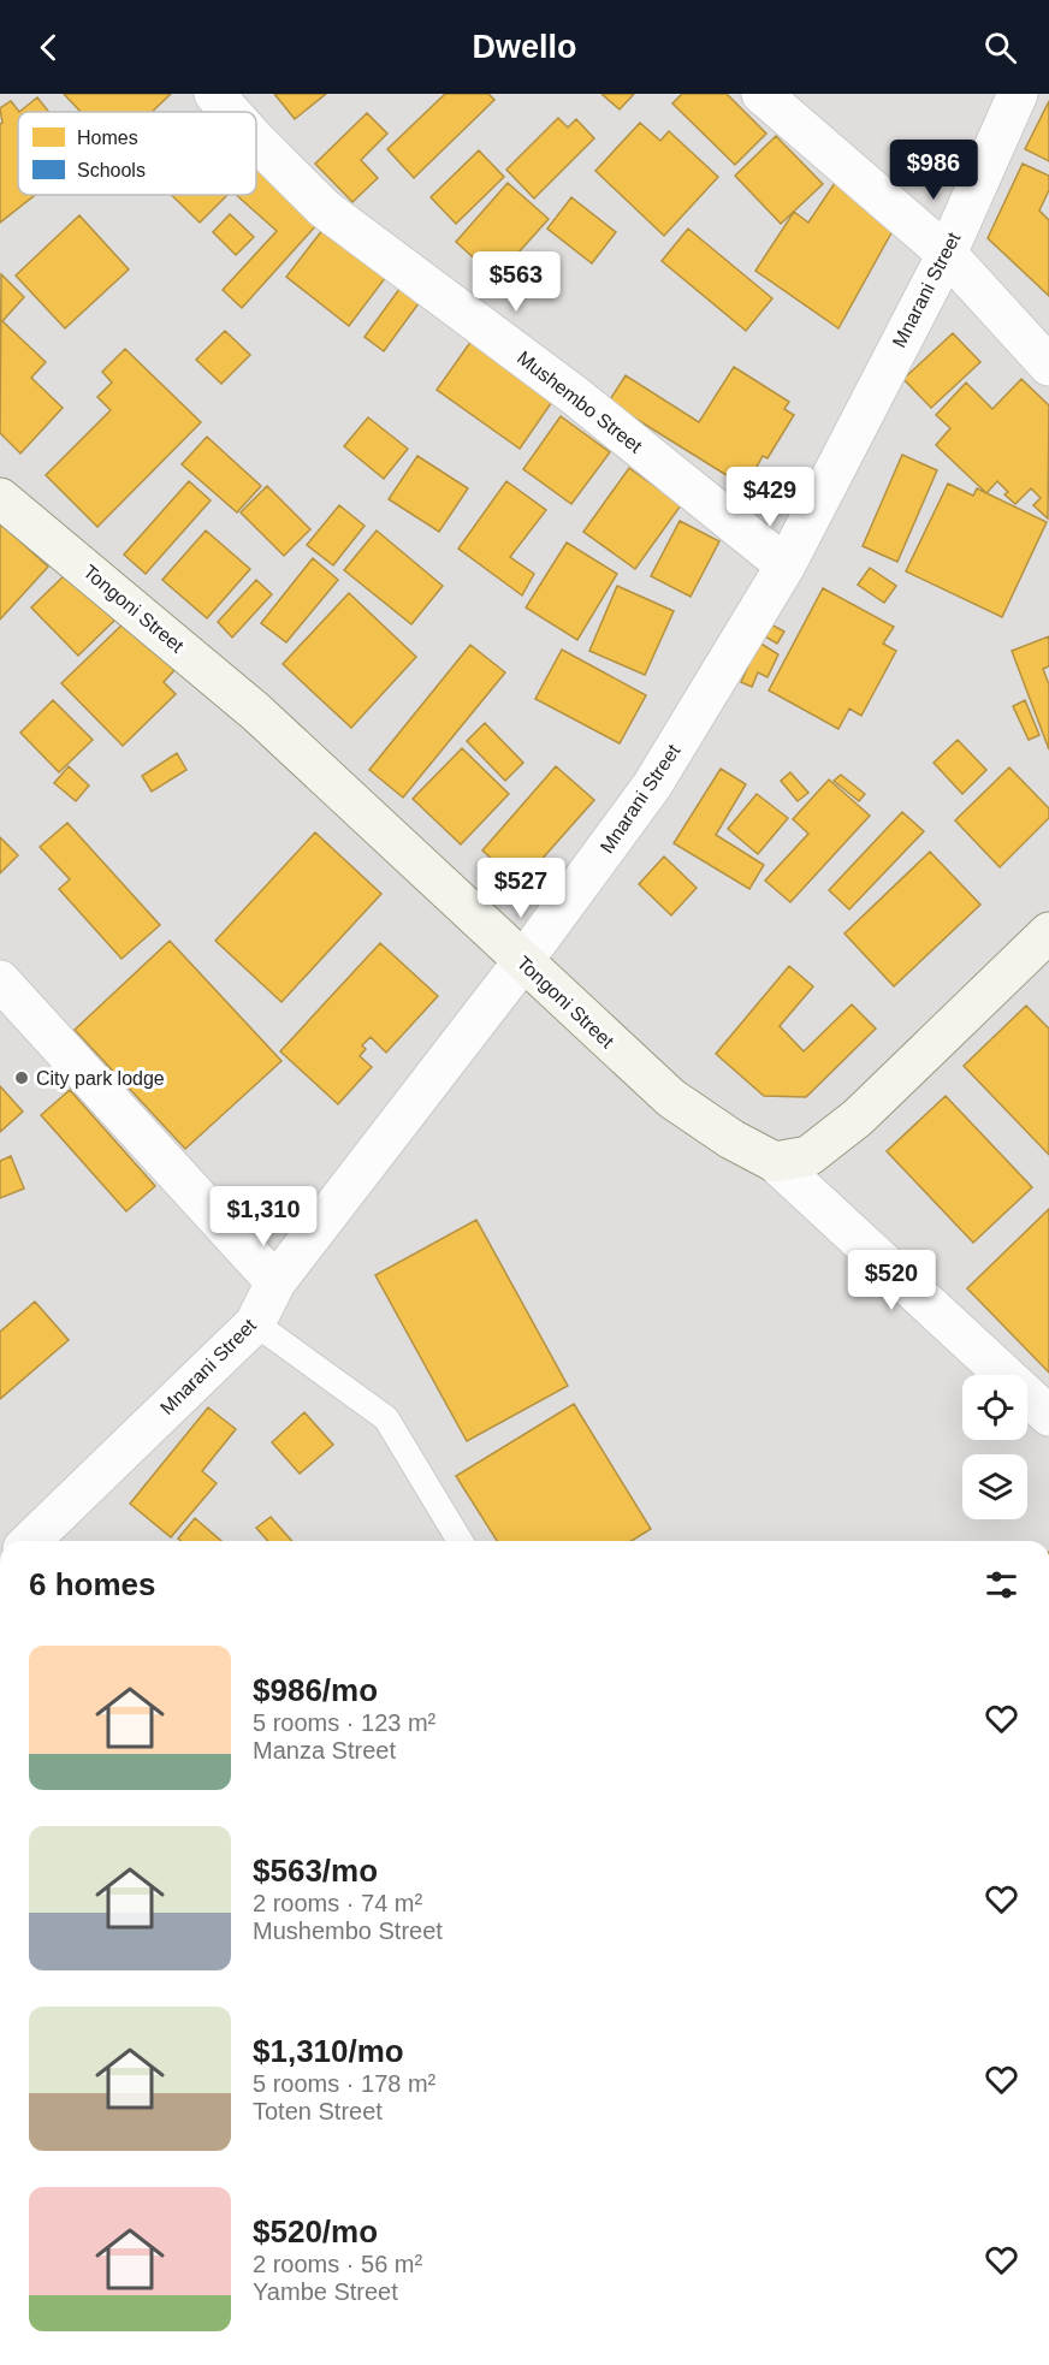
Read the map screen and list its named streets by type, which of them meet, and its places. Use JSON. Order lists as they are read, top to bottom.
{
  "streets": {
    "street": ["Mnarani Street", "Mushembo Street", "Tongoni Street"]
  },
  "crossings": [
    ["Mnarani Street", "Mushembo Street"],
    ["Mnarani Street", "Tongoni Street"]
  ],
  "places": ["City park lodge"],
  "legend": ["Homes", "Schools"],
  "page": {
    "header": "Dwello",
    "price": [
      "$986",
      "$563",
      "$429",
      "$527",
      "$1,310",
      "$520"
    ],
    "heading": "6 homes",
    "list": [
      {
        "name": "$986/mo",
        "note": "5 rooms · 123 m² · Manza Street"
      },
      {
        "name": "$563/mo",
        "note": "2 rooms · 74 m² · Mushembo Street"
      },
      {
        "name": "$1,310/mo",
        "note": "5 rooms · 178 m² · Toten Street"
      },
      {
        "name": "$520/mo",
        "note": "2 rooms · 56 m² · Yambe Street"
      }
    ]
  }
}
